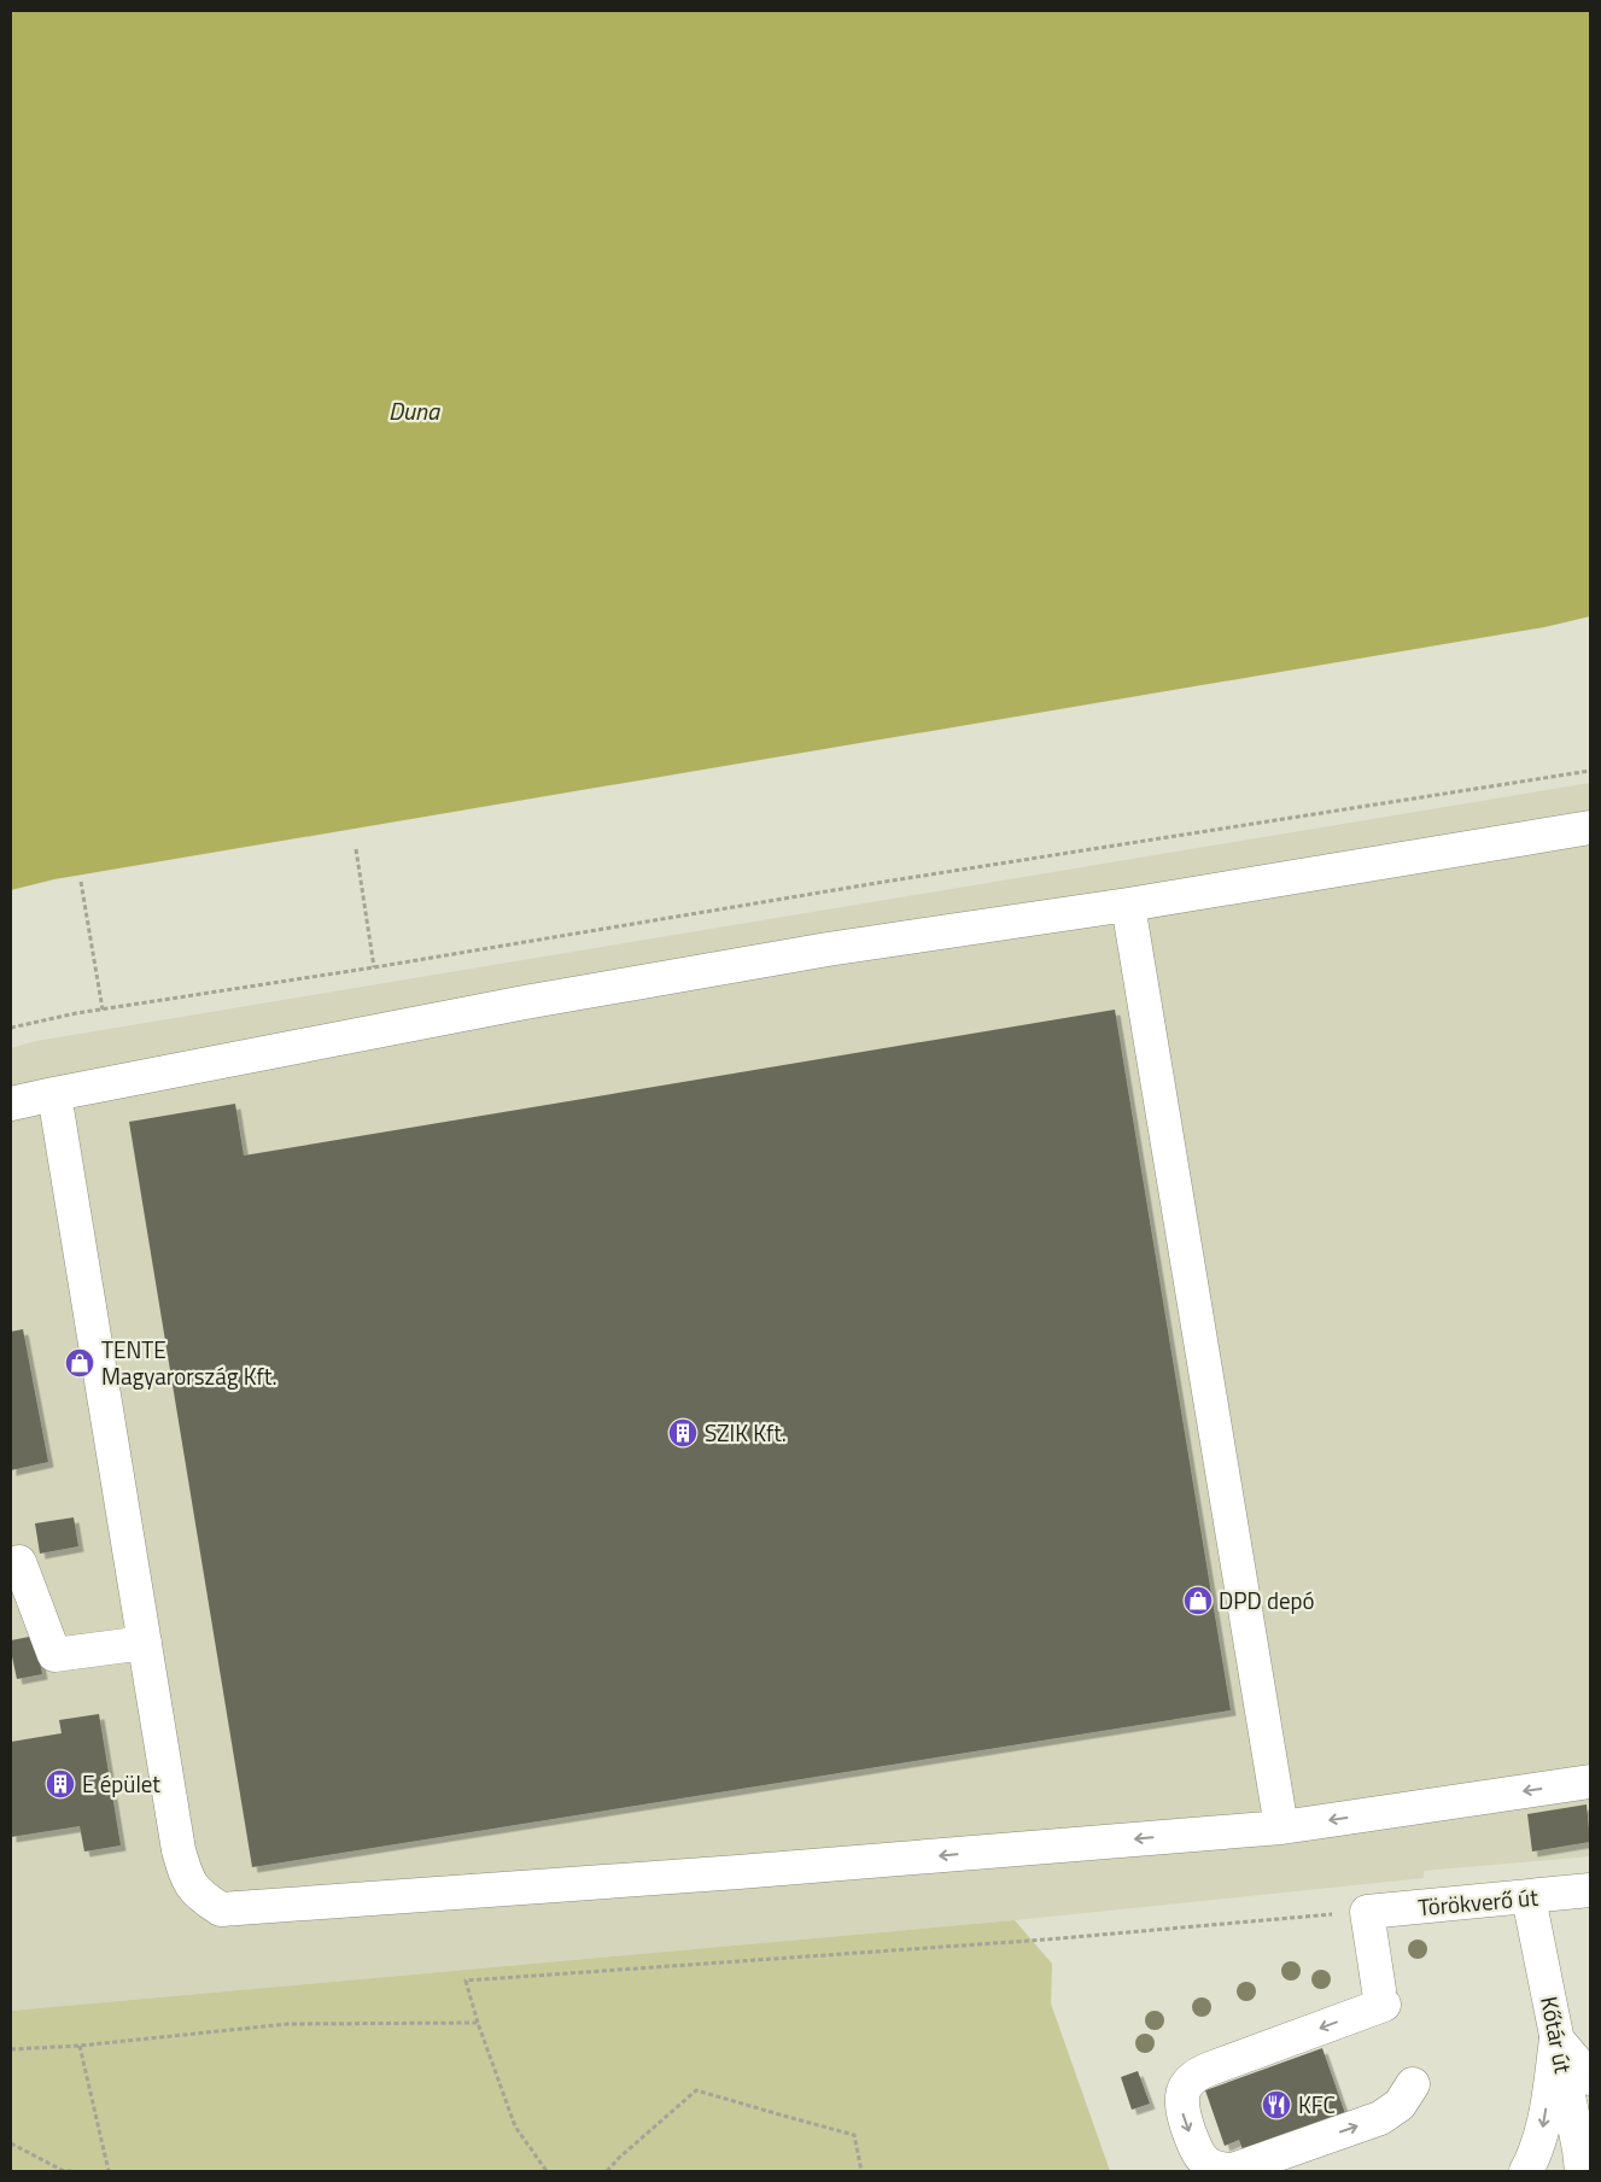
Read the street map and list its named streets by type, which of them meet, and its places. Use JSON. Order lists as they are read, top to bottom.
{
  "streets": {
    "street": ["Törökverő út", "Kőtár út"]
  },
  "crossings": [
    ["Törökverő út", "Kőtár út"]
  ],
  "water": ["Duna"],
  "places": {
    "shop": ["TENTE Magyarország Kft.", "DPD depó"],
    "building": ["SZIK Kft.", "E épület"],
    "restaurant": ["KFC"]
  }
}
